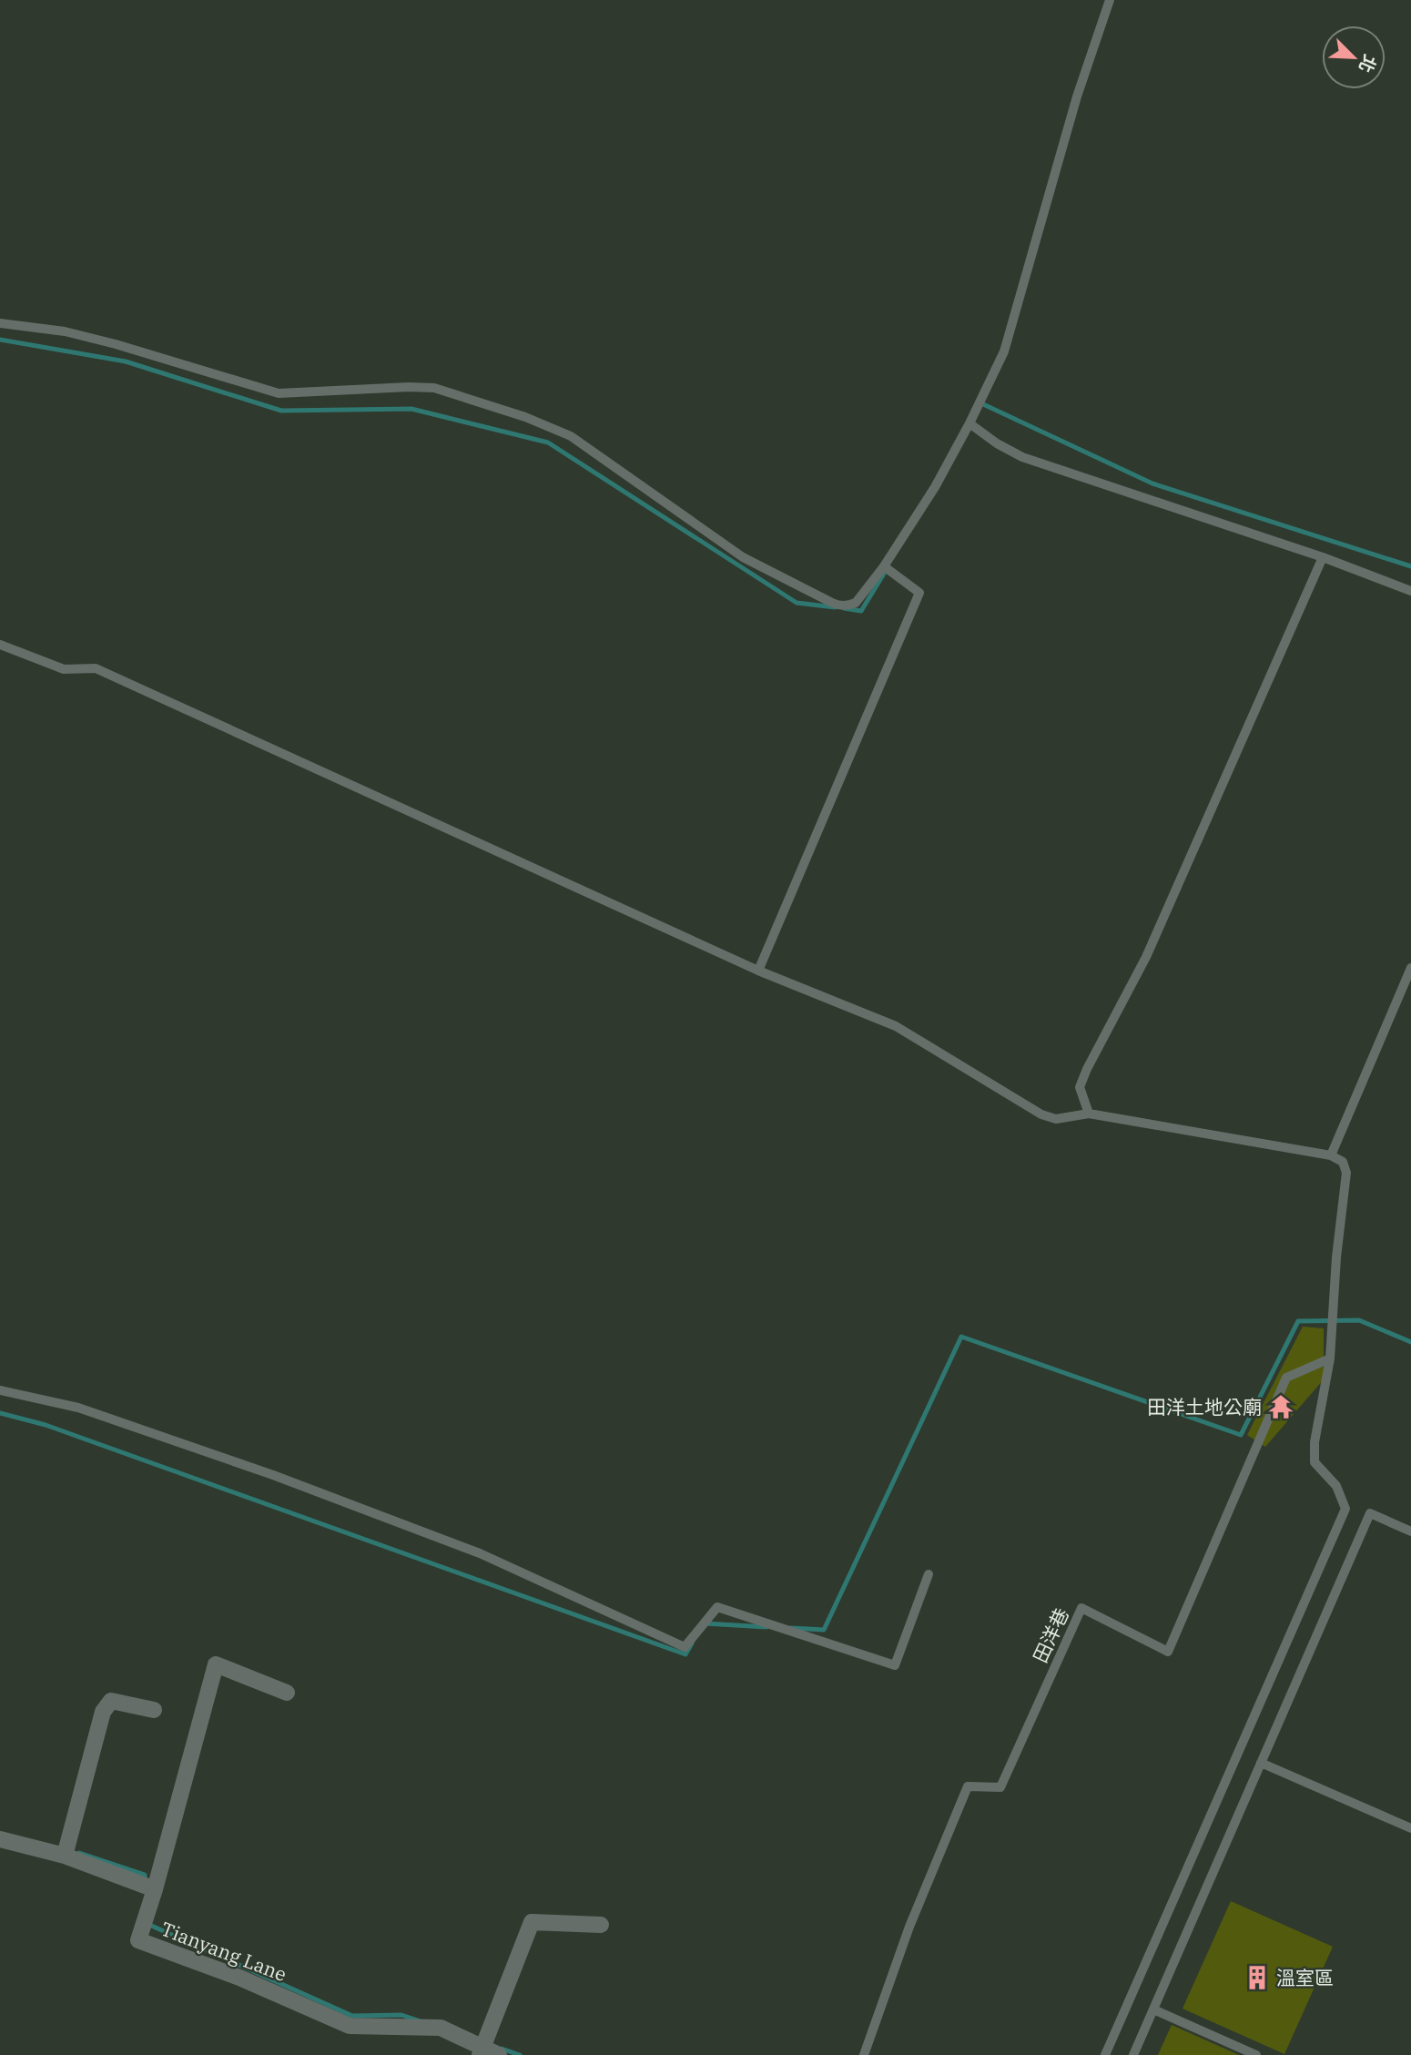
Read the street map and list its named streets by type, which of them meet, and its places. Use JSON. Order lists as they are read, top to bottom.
{
  "streets": {
    "street": ["Tianyang Lane"],
    "lane": ["田洋巷"]
  },
  "places": {
    "temple": ["田洋土地公廟"],
    "building": ["溫室區"]
  },
  "north": "bottom right"
}
